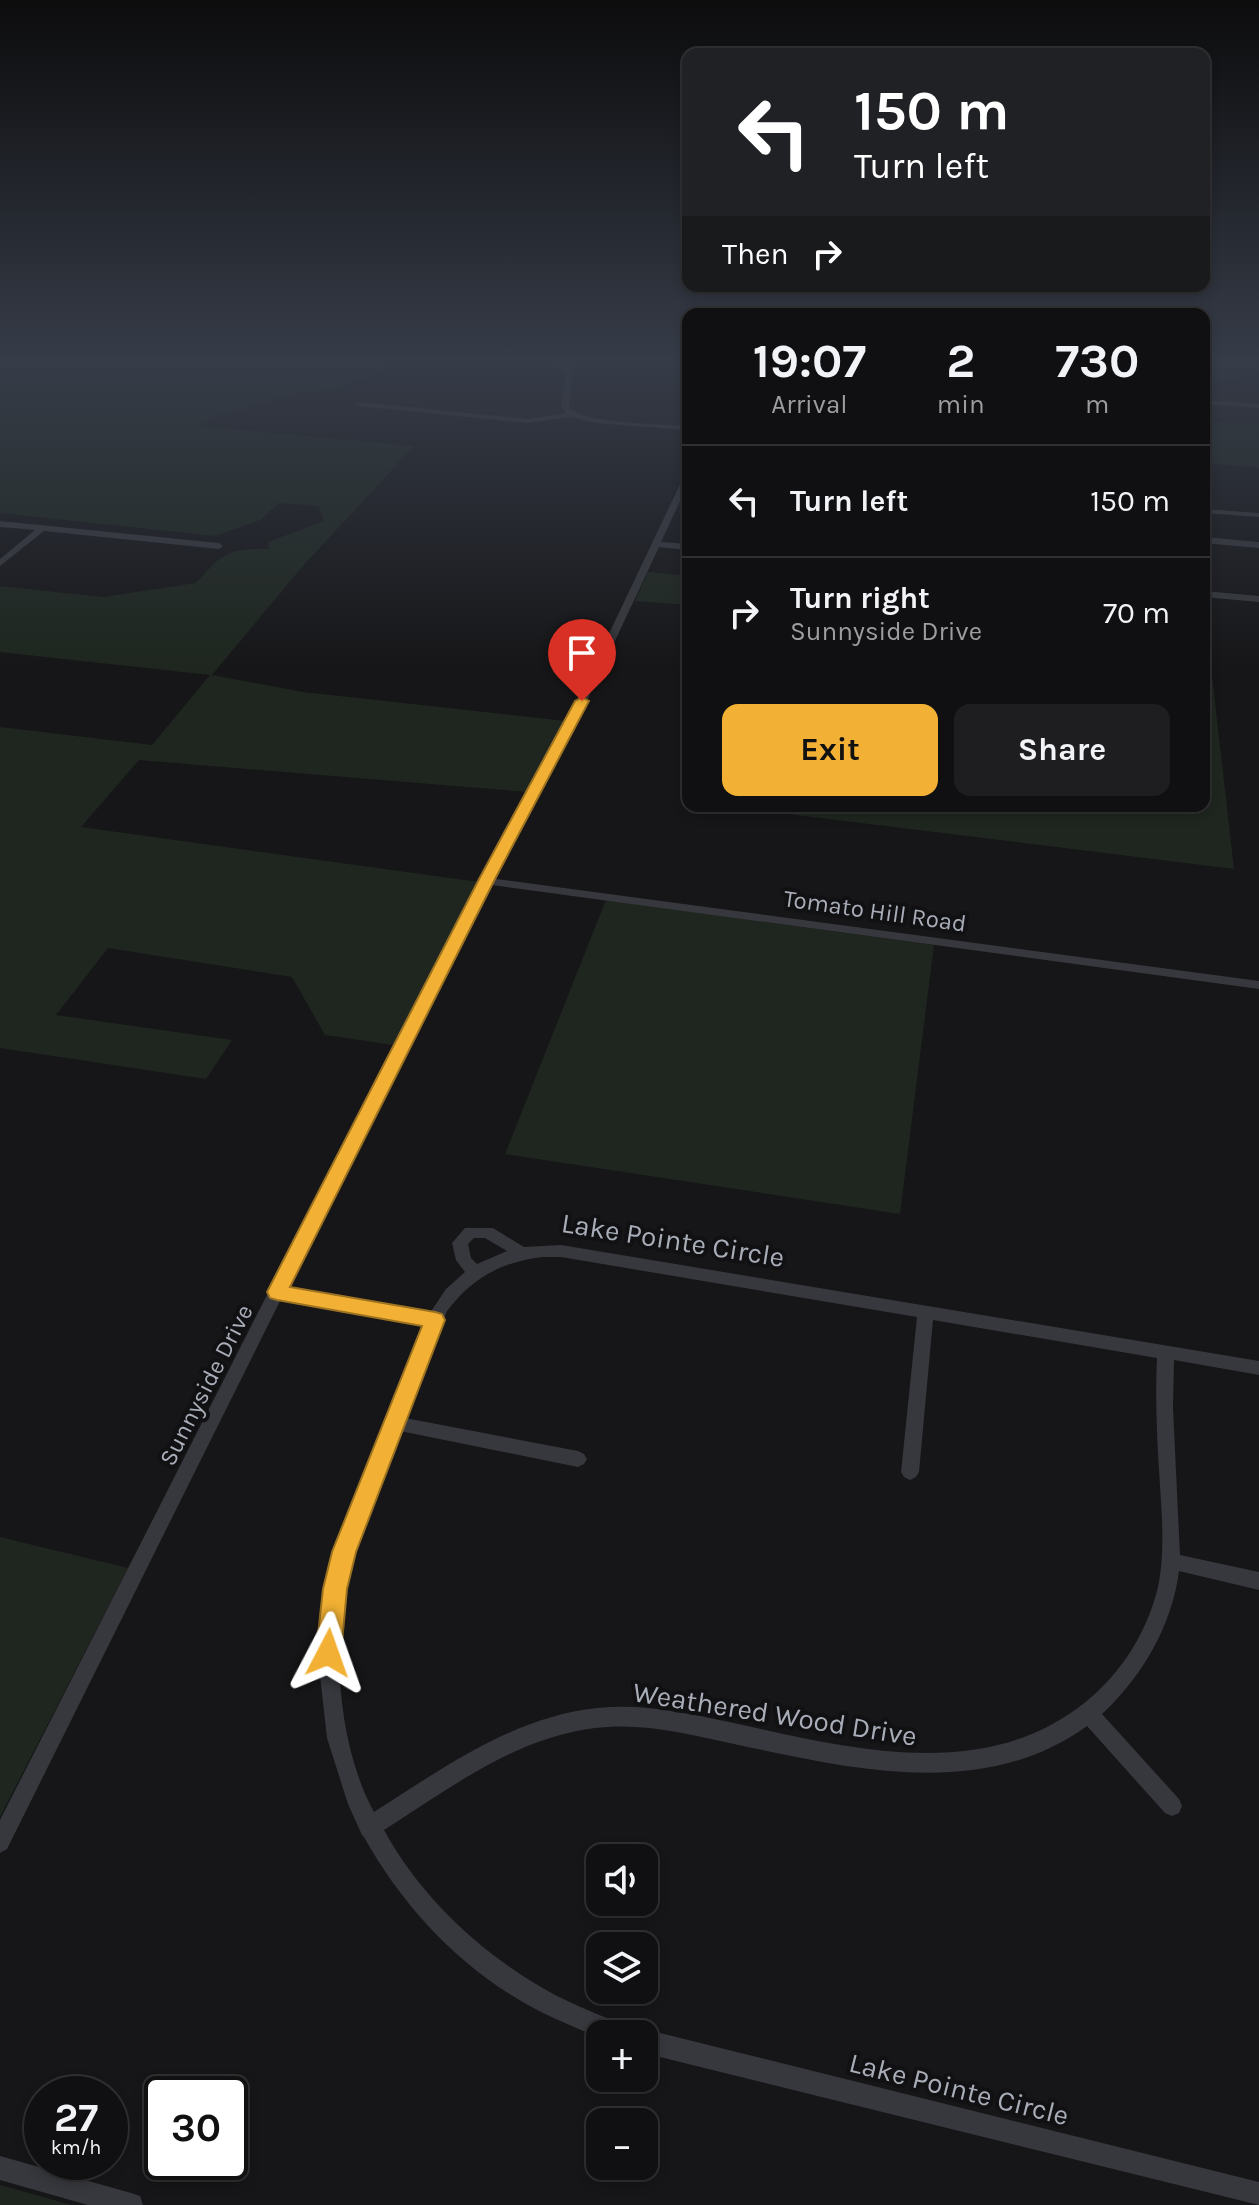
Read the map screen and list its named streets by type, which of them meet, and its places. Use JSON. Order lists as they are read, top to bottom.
{
  "streets": {
    "street": [
      "Tomato Hill Road",
      "Lake Pointe Circle",
      "Sunnyside Drive",
      "Weathered Wood Drive"
    ]
  },
  "crossings": [
    ["Tomato Hill Road", "Sunnyside Drive"],
    ["Lake Pointe Circle", "Weathered Wood Drive"]
  ],
  "page": {
    "turn": ["150 m", "Turn left"],
    "then": "Then",
    "eta": [
      "19:07",
      "Arrival",
      "2",
      "min",
      "730",
      "m"
    ],
    "list": [
      {
        "name": "Turn left",
        "value": "150 m"
      },
      {
        "name": "Turn right",
        "note": "Sunnyside Drive",
        "value": "70 m"
      }
    ],
    "buttons": ["Exit", "Share"],
    "map_buttons": ["+", "−"],
    "speed": "27 km/h",
    "limit": "30"
  }
}
